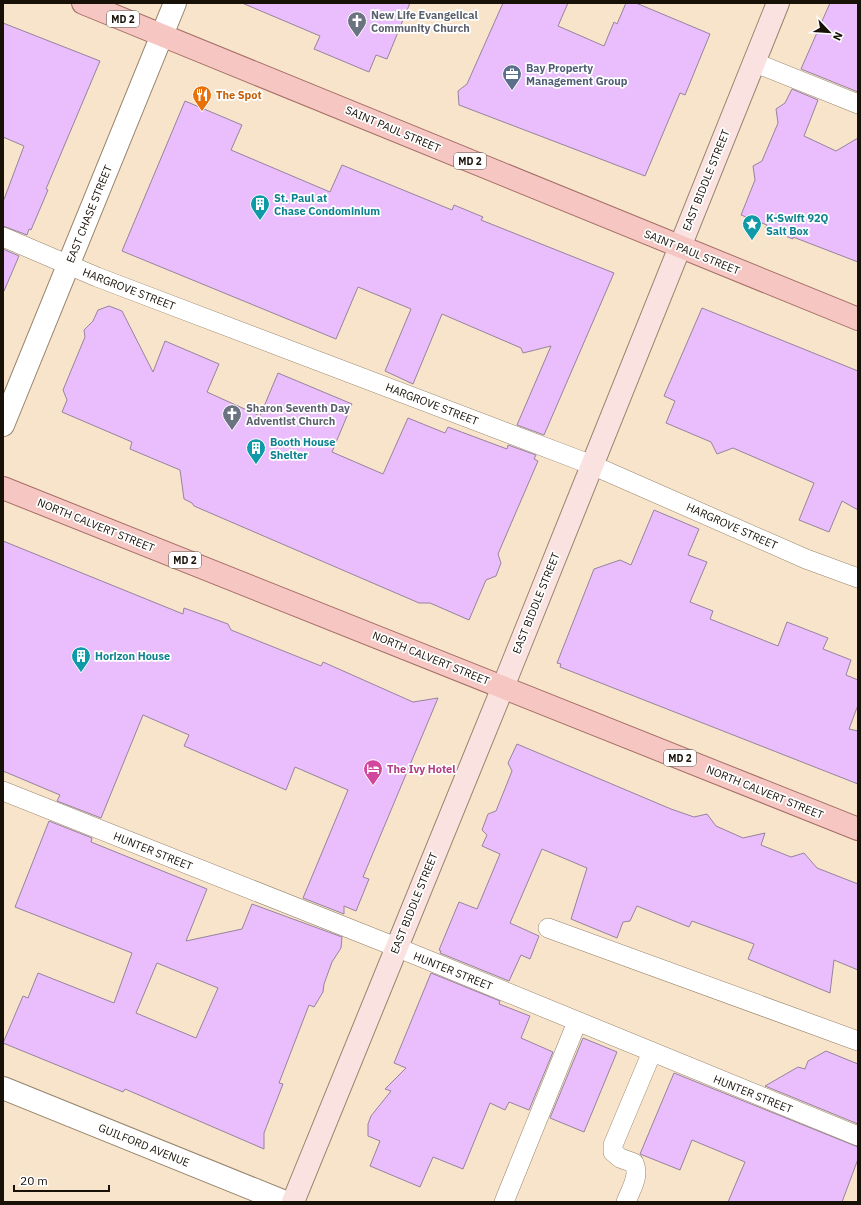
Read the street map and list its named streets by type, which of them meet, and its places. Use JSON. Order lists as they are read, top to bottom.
{
  "streets": {
    "main road": [
      "MD 2",
      "SAINT PAUL STREET",
      "EAST BIDDLE STREET",
      "NORTH CALVERT STREET"
    ],
    "street": ["EAST CHASE STREET", "GUILFORD AVENUE"],
    "lane": ["HARGROVE STREET", "HUNTER STREET"]
  },
  "crossings": [
    ["SAINT PAUL STREET", "EAST BIDDLE STREET"],
    ["SAINT PAUL STREET", "EAST CHASE STREET"],
    ["EAST BIDDLE STREET", "HARGROVE STREET"],
    ["EAST BIDDLE STREET", "NORTH CALVERT STREET"],
    ["EAST BIDDLE STREET", "HUNTER STREET"],
    ["EAST CHASE STREET", "HARGROVE STREET"]
  ],
  "places": {
    "church": ["New Life Evangelical Community Church", "Sharon Seventh Day Adventist Church"],
    "office": ["Bay Property Management Group"],
    "restaurant": ["The Spot"],
    "building": ["St. Paul at Chase Condominium", "Booth House Shelter", "Horizon House"],
    "place": ["K-Swift 92Q Salt Box"],
    "hotel": ["The Ivy Hotel"]
  },
  "scale_bar": "20 m",
  "north": "bottom right"
}
